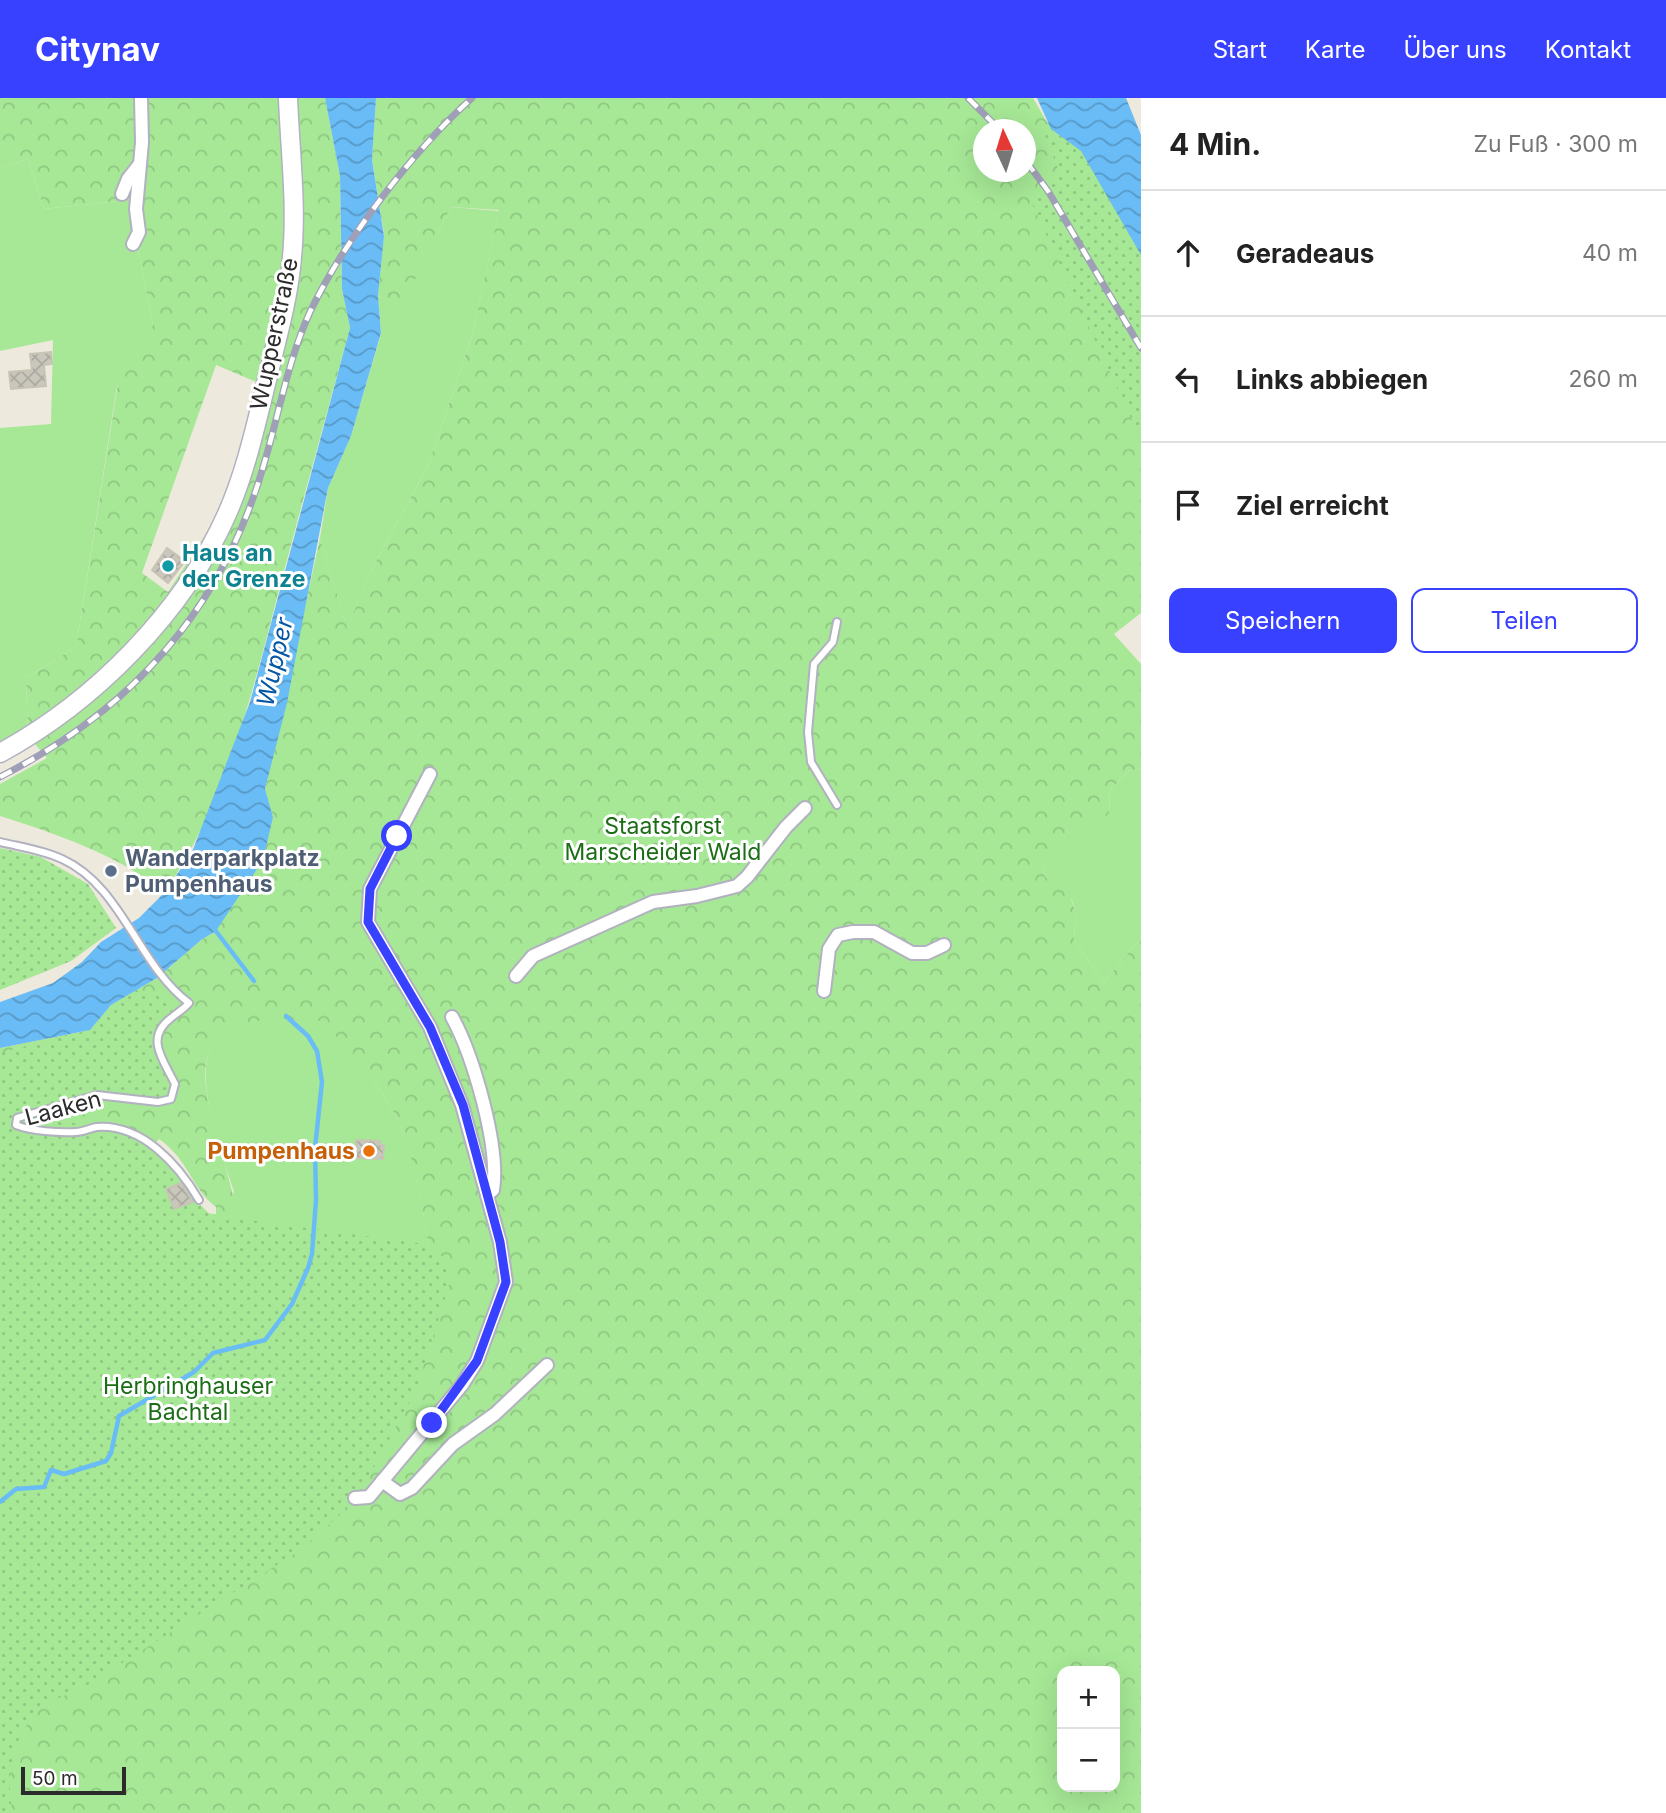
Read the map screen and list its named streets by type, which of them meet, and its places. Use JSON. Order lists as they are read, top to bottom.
{
  "streets": {
    "main road": ["Wupperstraße"],
    "lane": ["Laaken"]
  },
  "water": ["Wupper"],
  "parks": ["Staatsforst Marscheider Wald", "Herbringhauser Bachtal"],
  "places": ["Haus an der Grenze", "Wanderparkplatz Pumpenhaus", "Pumpenhaus"],
  "scale_bar": "50 m",
  "north": "top",
  "page": {
    "header": "Citynav",
    "nav": [
      "Start",
      "Karte",
      "Über uns",
      "Kontakt"
    ],
    "heading": ["4 Min.", "Zu Fuß · 300 m"],
    "list": [
      ["Geradeaus", "40 m"],
      ["Links abbiegen", "260 m"],
      "Ziel erreicht"
    ],
    "buttons": ["Speichern", "Teilen"],
    "map_buttons": ["+", "−"],
    "scale": "50 m"
  }
}
